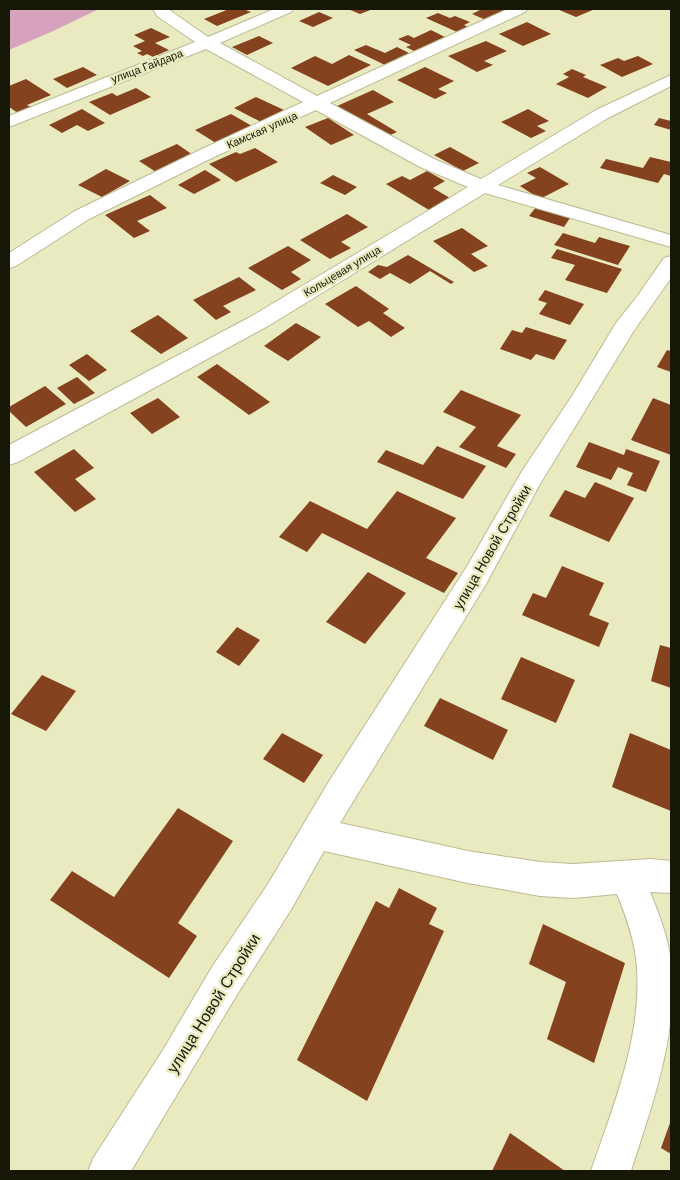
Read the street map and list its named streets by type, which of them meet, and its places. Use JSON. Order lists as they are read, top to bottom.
{
  "streets": {
    "street": [
      "улица Гайдара",
      "Камская улица",
      "Кольцевая улица",
      "улица Новой Стройки"
    ]
  }
}
